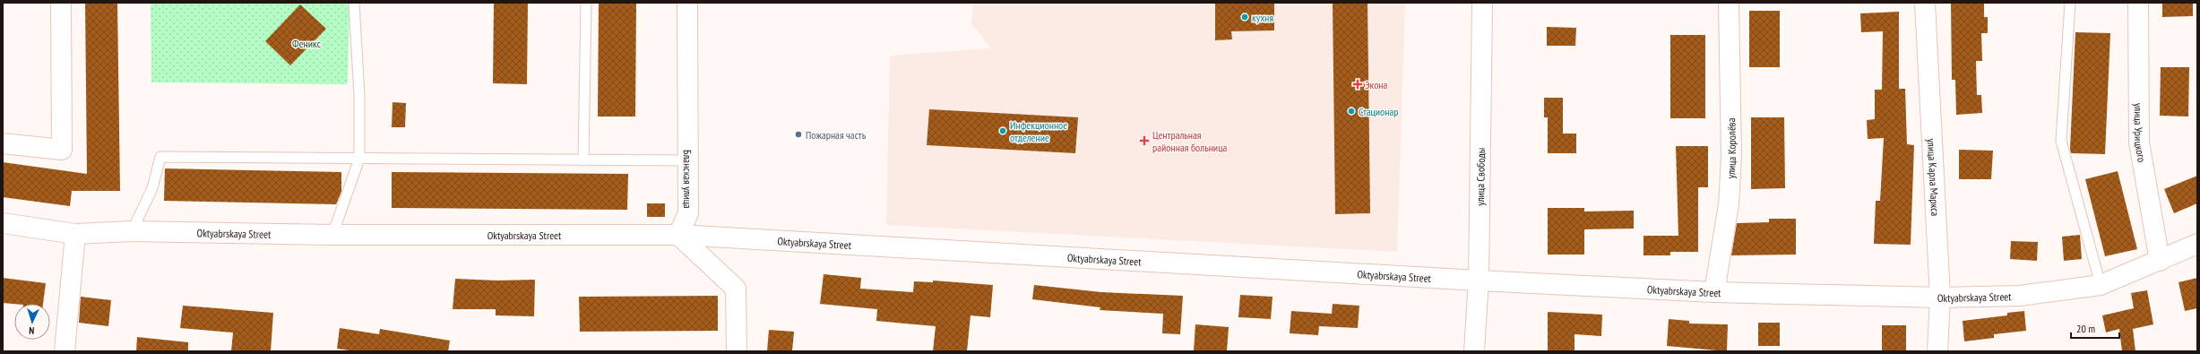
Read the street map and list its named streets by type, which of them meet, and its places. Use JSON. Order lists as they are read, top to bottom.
{
  "streets": {
    "street": [
      "улица Урицкого",
      "улица Королёва",
      "улица Карла Маркса",
      "улица Свободы",
      "Бланская улица",
      "Oktyabrskaya Street"
    ]
  },
  "crossings": [
    ["улица Урицкого", "Oktyabrskaya Street"],
    ["улица Королёва", "Oktyabrskaya Street"],
    ["улица Карла Маркса", "Oktyabrskaya Street"],
    ["улица Свободы", "Oktyabrskaya Street"],
    ["Бланская улица", "Oktyabrskaya Street"]
  ],
  "parks": ["Феникс"],
  "places": {
    "other": [
      "кухня",
      "Стационар",
      "Инфекционное отделение",
      "Пожарная часть"
    ],
    "health": ["Экона", "Центральная районная больница"]
  },
  "scale_bar": "20 m",
  "north": "bottom"
}
